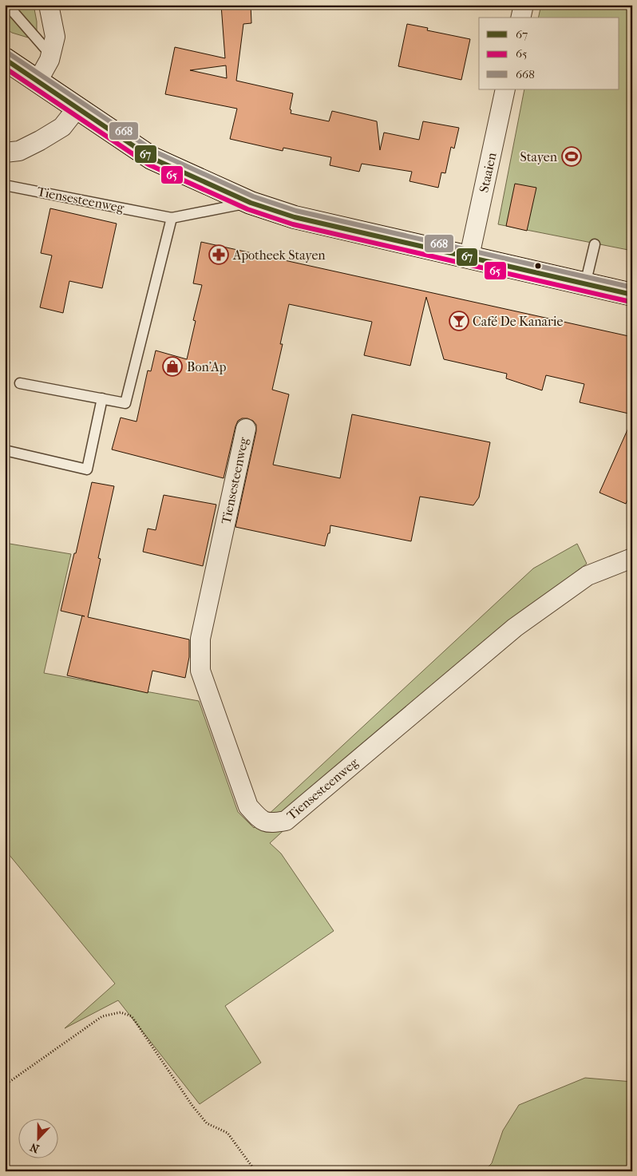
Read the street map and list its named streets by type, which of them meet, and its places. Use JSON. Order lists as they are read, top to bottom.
{
  "streets": {
    "main road": ["Tiensesteenweg"],
    "street": ["Staaien"]
  },
  "crossings": [
    ["Staaien", "Tiensesteenweg"]
  ],
  "places": {
    "sports": ["Stayen"],
    "pharmacy": ["Apotheek Stayen"],
    "bar": ["Café De Kanarie"],
    "shop": ["Bon'Ap"]
  },
  "lines": ["transit line 668", "transit line 67", "transit line 65"],
  "legend": ["67", "65", "668"],
  "north": "bottom"
}
